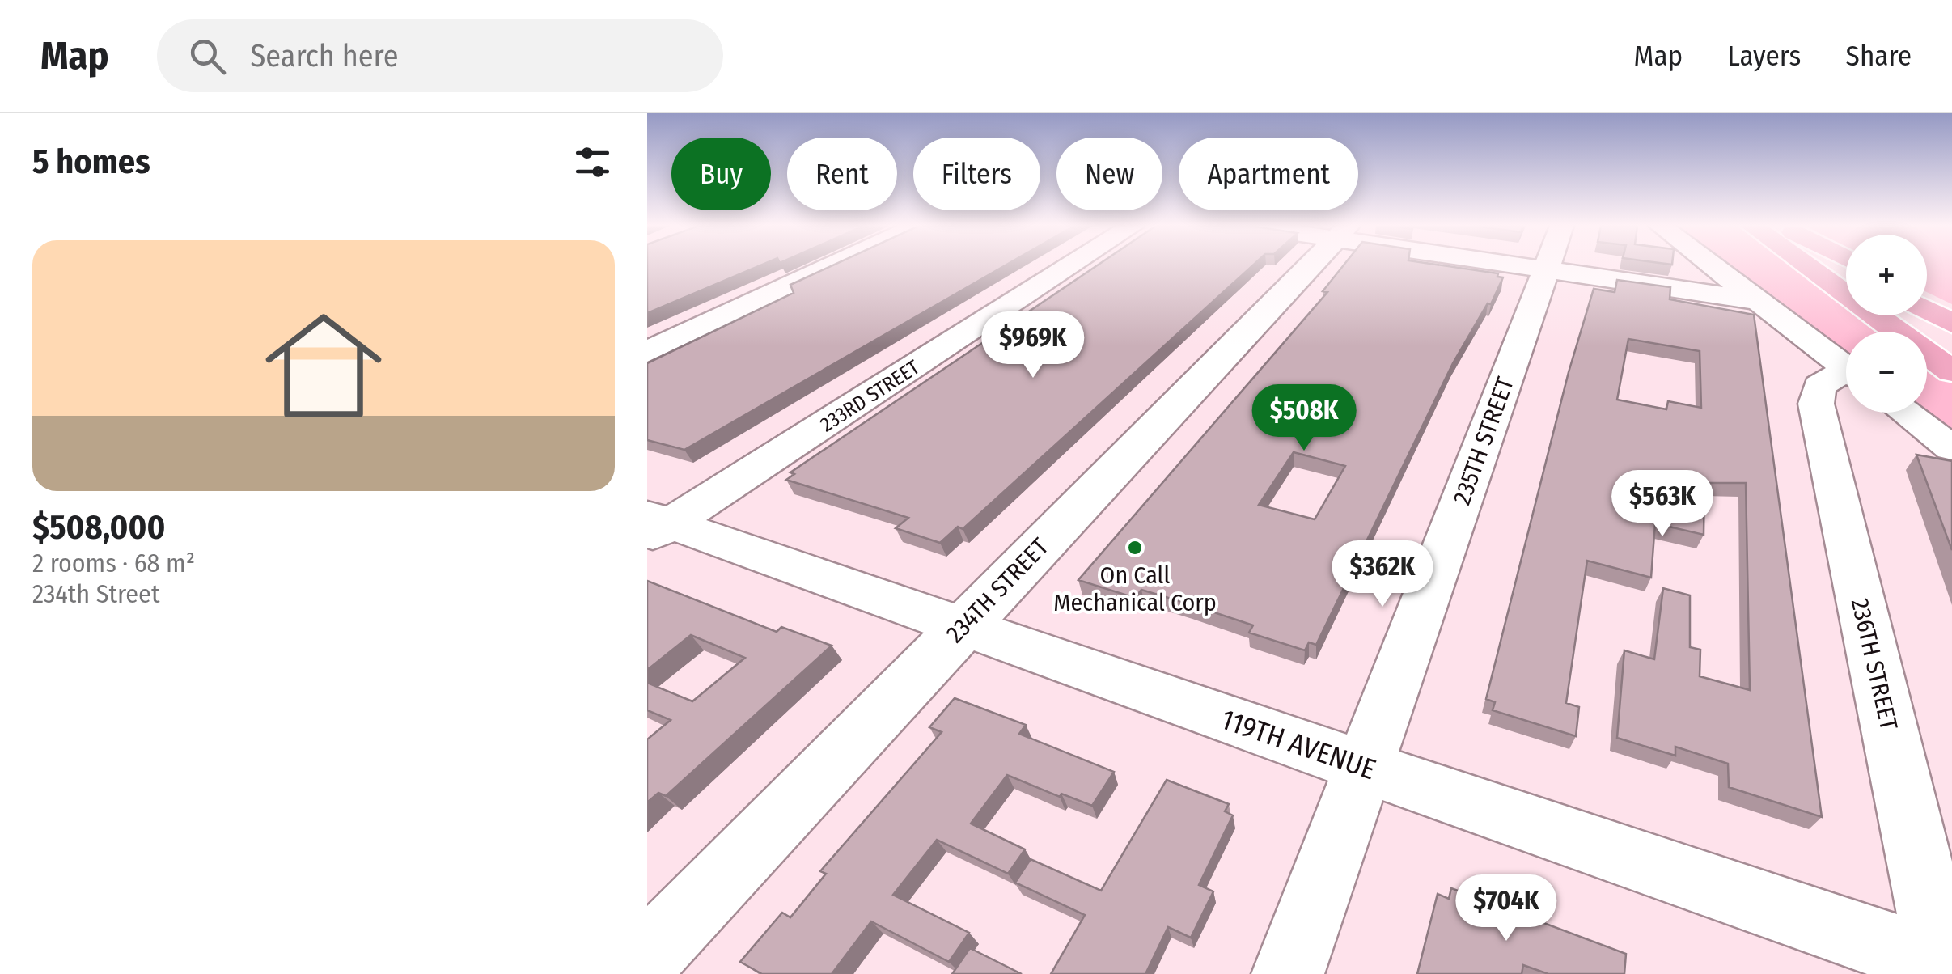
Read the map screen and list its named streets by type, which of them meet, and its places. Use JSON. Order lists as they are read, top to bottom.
{
  "streets": {
    "street": [
      "233RD STREET",
      "235TH STREET",
      "234TH STREET",
      "236TH STREET",
      "119TH AVENUE"
    ]
  },
  "crossings": [
    ["233RD STREET", "119TH AVENUE"],
    ["235TH STREET", "119TH AVENUE"],
    ["234TH STREET", "119TH AVENUE"],
    ["236TH STREET", "119TH AVENUE"]
  ],
  "places": ["On Call Mechanical Corp"],
  "page": {
    "header": "Map",
    "search": "Search here",
    "nav": ["Map", "Layers", "Share"],
    "heading": "5 homes",
    "chip": [
      "Buy",
      "Rent",
      "Filters",
      "New",
      "Apartment"
    ],
    "list": [
      {
        "name": "$508,000",
        "note": "2 rooms · 68 m² · 234th Street"
      }
    ],
    "map_buttons": ["+", "−"],
    "price": [
      "$969K",
      "$508K",
      "$563K",
      "$362K",
      "$704K"
    ]
  }
}
